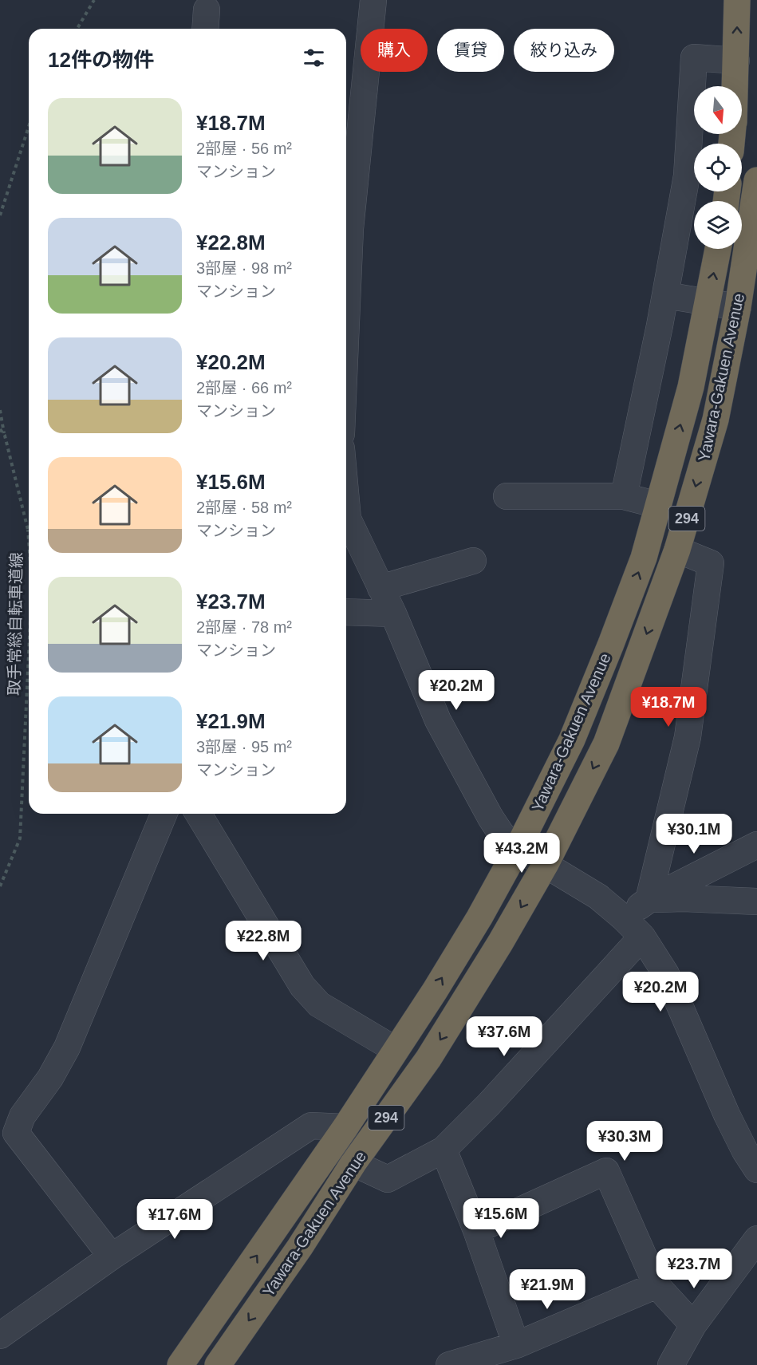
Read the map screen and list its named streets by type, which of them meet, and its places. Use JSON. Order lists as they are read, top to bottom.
{
  "streets": {
    "highway": ["Yawara-Gakuen Avenue", "294"],
    "path": ["取手常総自転車道線"]
  },
  "north": "bottom",
  "page": {
    "chip": ["購入", "賃貸", "絞り込み"],
    "heading": "12件の物件",
    "list": [
      {
        "name": "¥18.7M",
        "note": "2部屋 · 56 m² · マンション"
      },
      {
        "name": "¥22.8M",
        "note": "3部屋 · 98 m² · マンション"
      },
      {
        "name": "¥20.2M",
        "note": "2部屋 · 66 m² · マンション"
      },
      {
        "name": "¥15.6M",
        "note": "2部屋 · 58 m² · マンション"
      },
      {
        "name": "¥23.7M",
        "note": "2部屋 · 78 m² · マンション"
      },
      {
        "name": "¥21.9M",
        "note": "3部屋 · 95 m² · マンション"
      }
    ],
    "price": [
      "¥20.2M",
      "¥18.7M",
      "¥30.1M",
      "¥43.2M",
      "¥22.8M",
      "¥20.2M",
      "¥37.6M",
      "¥30.3M",
      "¥15.6M",
      "¥17.6M",
      "¥23.7M",
      "¥21.9M"
    ]
  }
}
